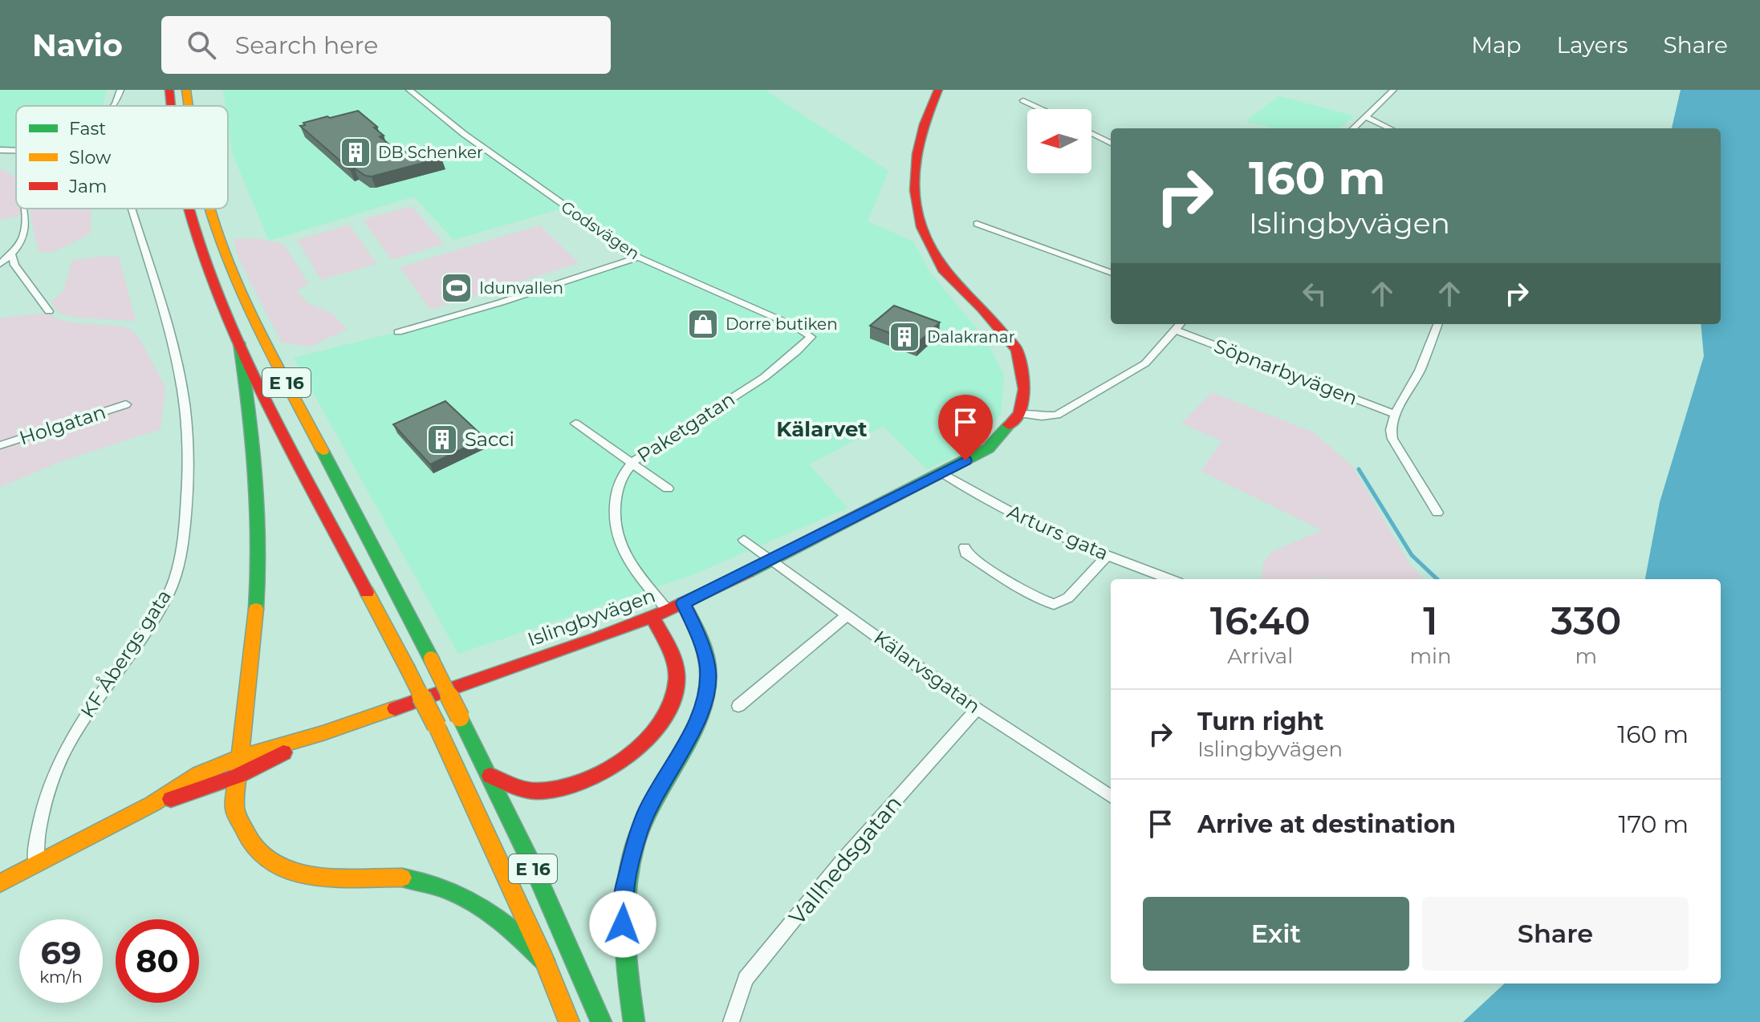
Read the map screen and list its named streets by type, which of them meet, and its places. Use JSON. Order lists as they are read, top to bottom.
{
  "streets": {
    "main road": ["E 16", "Islingbyvägen"],
    "street": [
      "Godsvägen",
      "Söpnarbyvägen",
      "Holgatan",
      "Paketgatan",
      "Arturs gata",
      "KF Åbergs gata",
      "Kälarvsgatan",
      "Vallhedsgatan"
    ]
  },
  "crossings": [
    ["Godsvägen", "Paketgatan"],
    ["Paketgatan", "Islingbyvägen"],
    ["Arturs gata", "Islingbyvägen"],
    ["Islingbyvägen", "KF Åbergs gata"],
    ["Islingbyvägen", "Kälarvsgatan"],
    ["Kälarvsgatan", "Vallhedsgatan"]
  ],
  "districts": ["Kälarvet"],
  "places": {
    "building": ["DB Schenker", "Dalakranar", "Sacci"],
    "sports": ["Idunvallen"],
    "shop": ["Dorre butiken"]
  },
  "legend": ["Fast", "Slow", "Jam"],
  "north": "left",
  "page": {
    "header": "Navio",
    "search": "Search here",
    "nav": ["Map", "Layers", "Share"],
    "turn": ["160 m", "Islingbyvägen"],
    "eta": [
      "16:40",
      "Arrival",
      "1",
      "min",
      "330",
      "m"
    ],
    "list": [
      {
        "name": "Turn right",
        "note": "Islingbyvägen",
        "value": "160 m"
      },
      {
        "name": "Arrive at destination",
        "value": "170 m"
      }
    ],
    "buttons": ["Exit", "Share"],
    "speed": "69 km/h",
    "limit": "80"
  }
}
